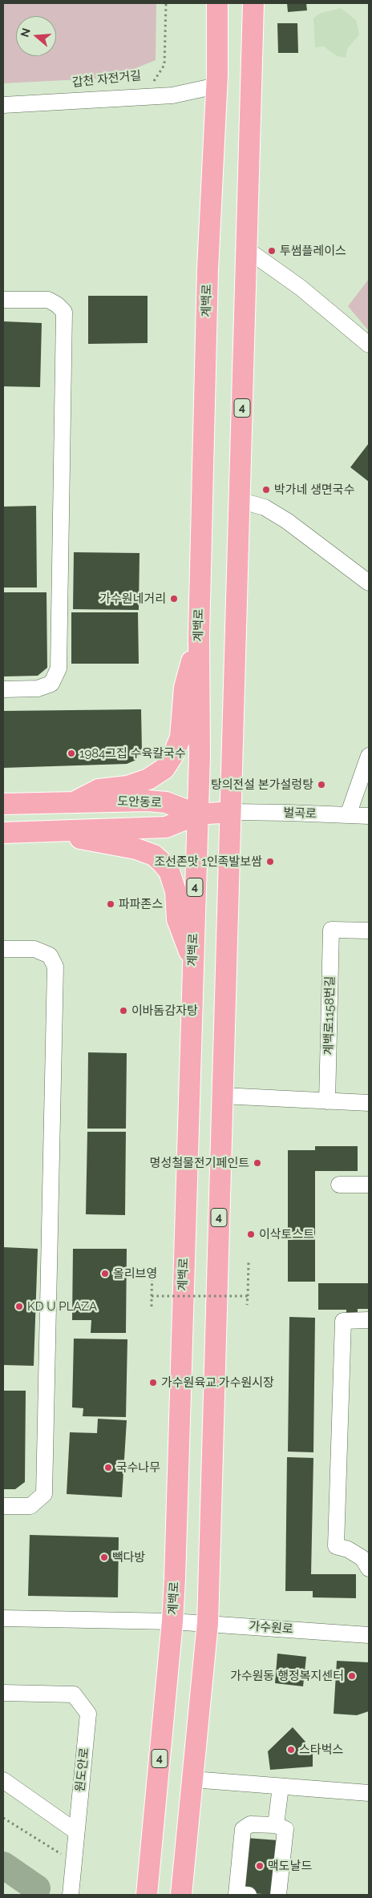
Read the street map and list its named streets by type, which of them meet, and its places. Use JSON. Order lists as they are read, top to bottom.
{
  "streets": {
    "main road": ["계백로", "4", "도안동로"],
    "street": [
      "벌곡로",
      "계백로1158번길",
      "가수원로",
      "원도안로"
    ],
    "path": ["갑천 자전거길"]
  },
  "crossings": [
    ["계백로", "도안동로"],
    ["계백로", "가수원로"],
    ["4", "벌곡로"],
    ["4", "가수원로"]
  ],
  "places": [
    "투썸플레이스",
    "박가네 생면국수",
    "가수원네거리",
    "1984그집 수육칼국수",
    "탕의전설 본가설렁탕",
    "조선존맛 1인족발보쌈",
    "파파존스",
    "이바돔감자탕",
    "명성철물전기페인트",
    "이삭토스트",
    "올리브영",
    "KD U PLAZA",
    "가수원육교.가수원시장",
    "국수나무",
    "빽다방",
    "가수원동 행정복지센터",
    "스타벅스",
    "맥도날드"
  ],
  "north": "left"
}
